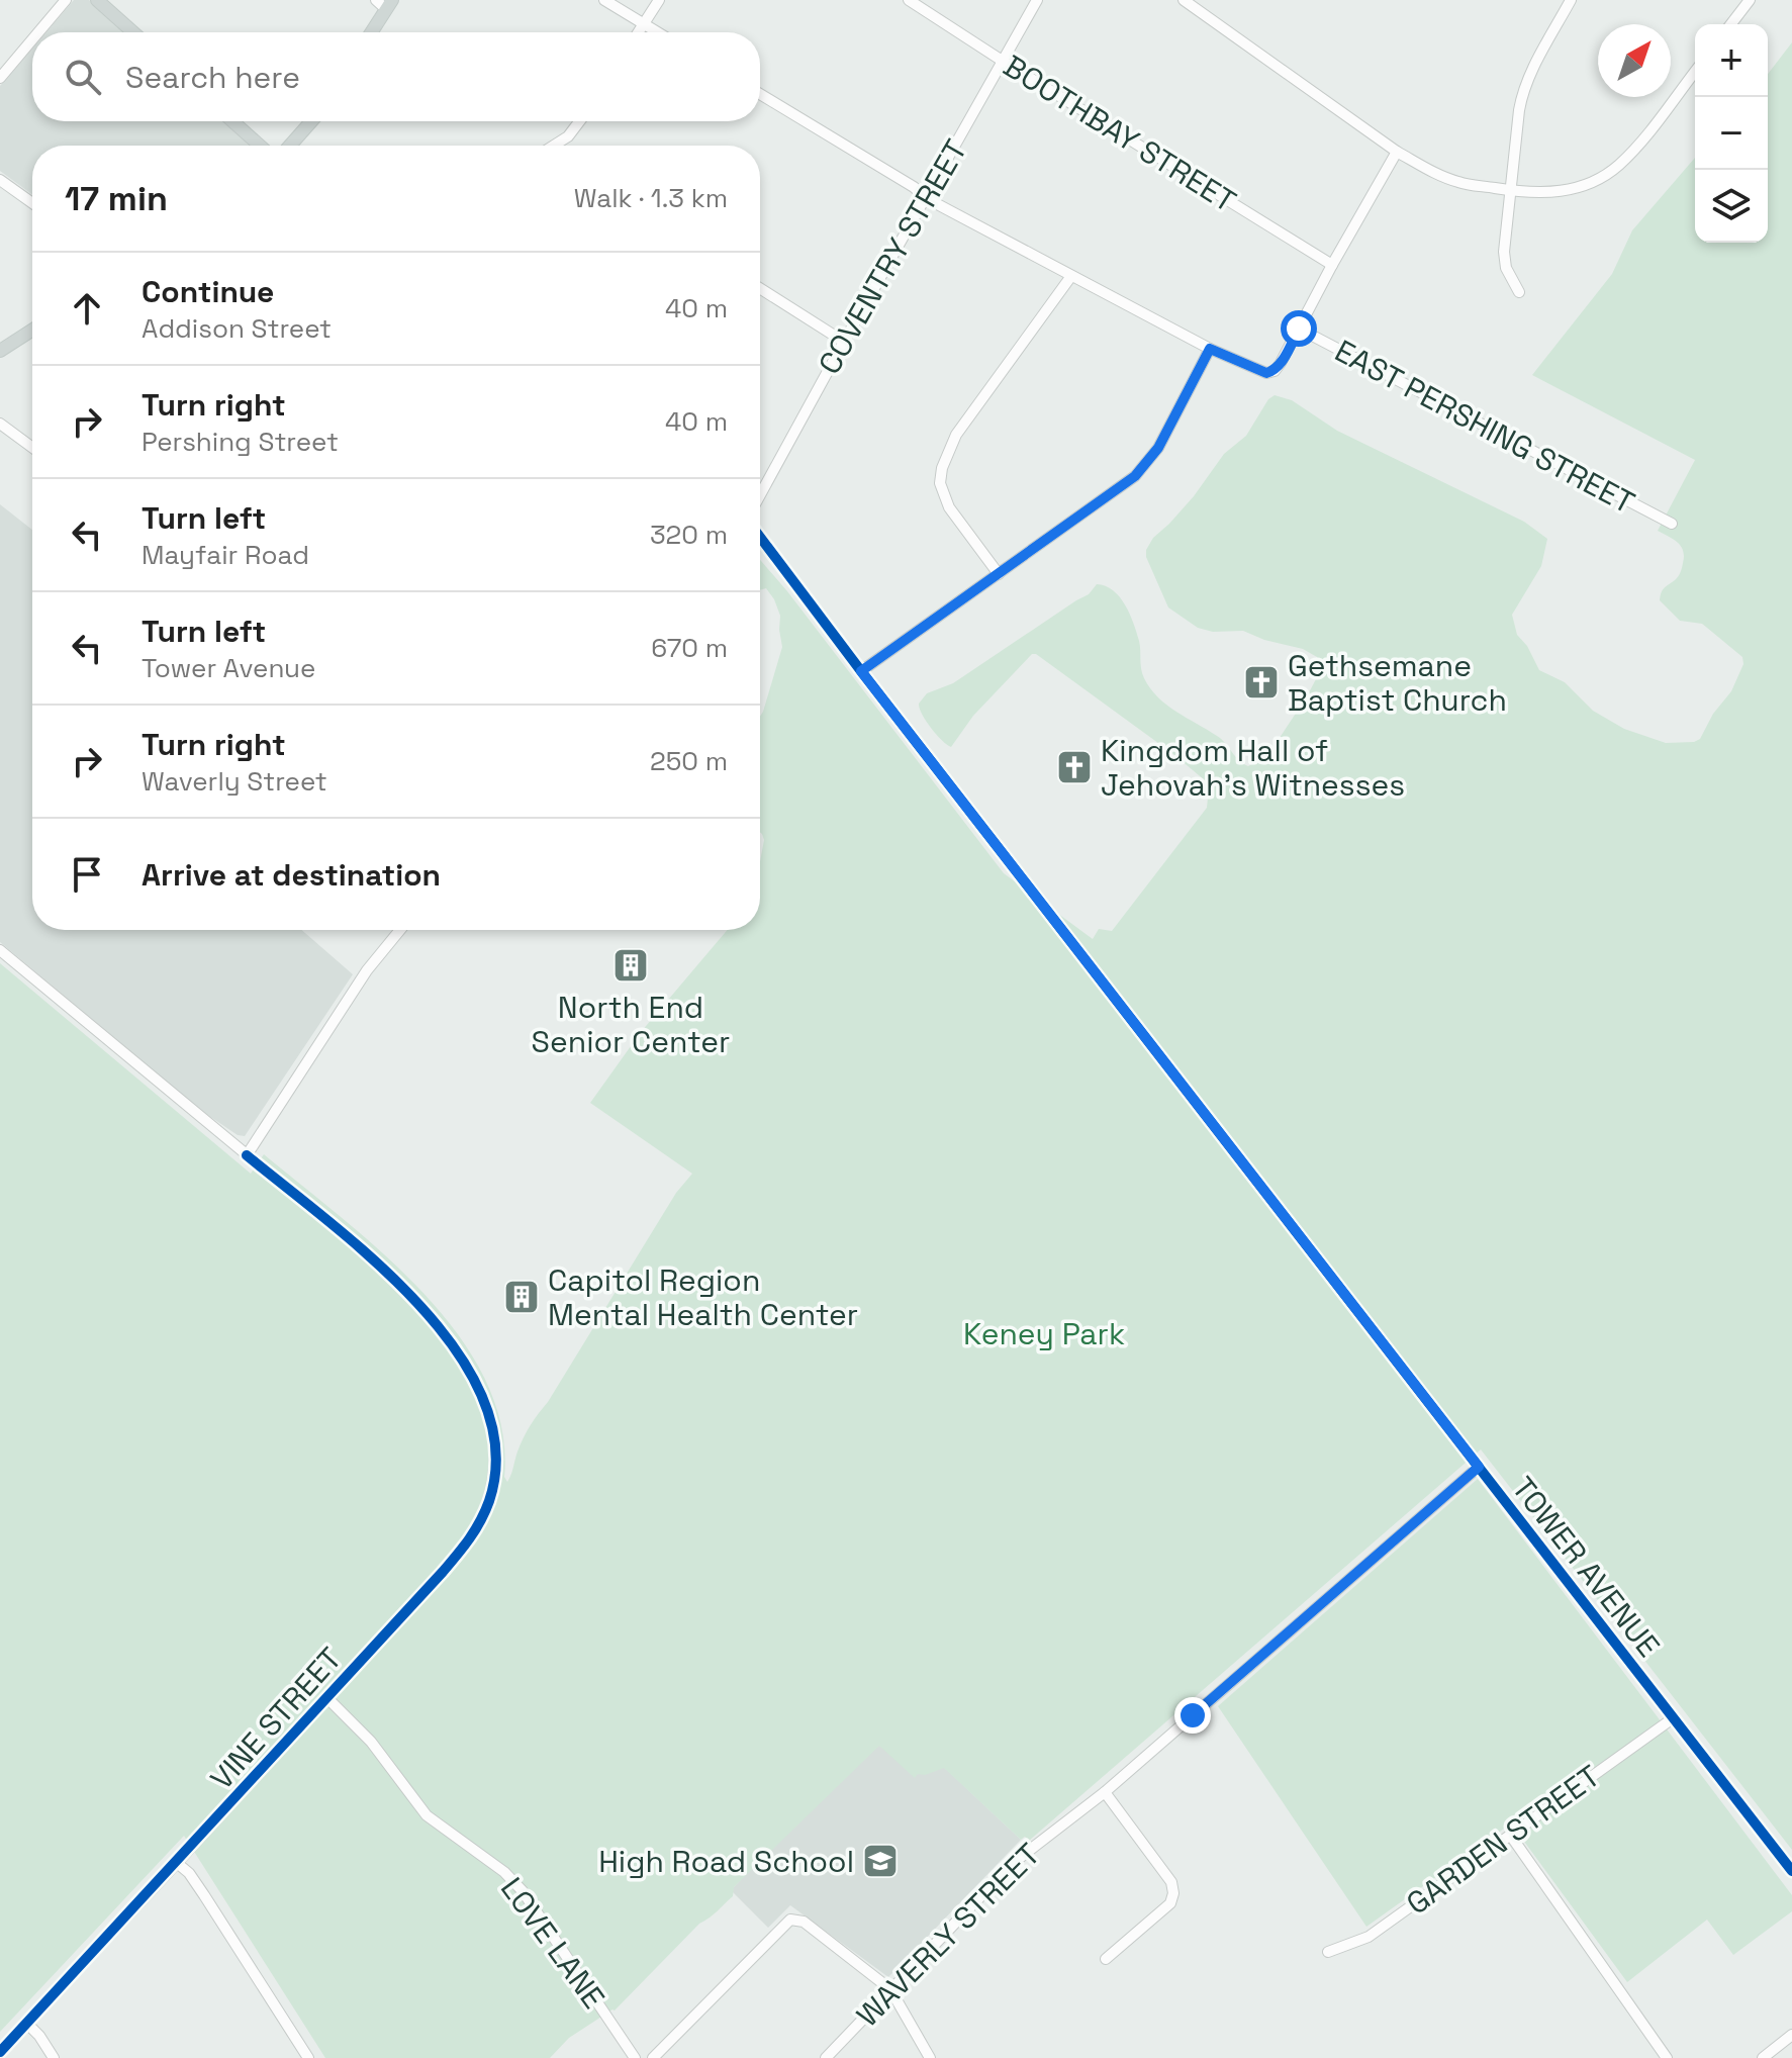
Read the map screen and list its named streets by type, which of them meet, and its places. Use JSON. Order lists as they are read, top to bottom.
{
  "streets": {
    "main road": ["TOWER AVENUE"],
    "street": [
      "BOOTHBAY STREET",
      "COVENTRY STREET",
      "EAST PERSHING STREET",
      "VINE STREET",
      "GARDEN STREET",
      "WAVERLY STREET",
      "LOVE LANE"
    ]
  },
  "crossings": [
    ["BOOTHBAY STREET", "COVENTRY STREET"],
    ["TOWER AVENUE", "GARDEN STREET"],
    ["TOWER AVENUE", "WAVERLY STREET"],
    ["VINE STREET", "LOVE LANE"]
  ],
  "parks": ["Keney Park"],
  "places": {
    "church": ["Gethsemane Baptist Church", "Kingdom Hall of Jehovah's Witnesses"],
    "building": ["North End Senior Center", "Capitol Region Mental Health Center"],
    "school or university": ["High Road School"]
  },
  "north": "top right",
  "page": {
    "map_buttons": ["+", "−"],
    "search": "Search here",
    "heading": ["17 min", "Walk · 1.3 km"],
    "list": [
      ["Continue", "Addison Street", "40 m"],
      ["Turn right", "Pershing Street", "40 m"],
      ["Turn left", "Mayfair Road", "320 m"],
      ["Turn left", "Tower Avenue", "670 m"],
      ["Turn right", "Waverly Street", "250 m"],
      "Arrive at destination"
    ]
  }
}
